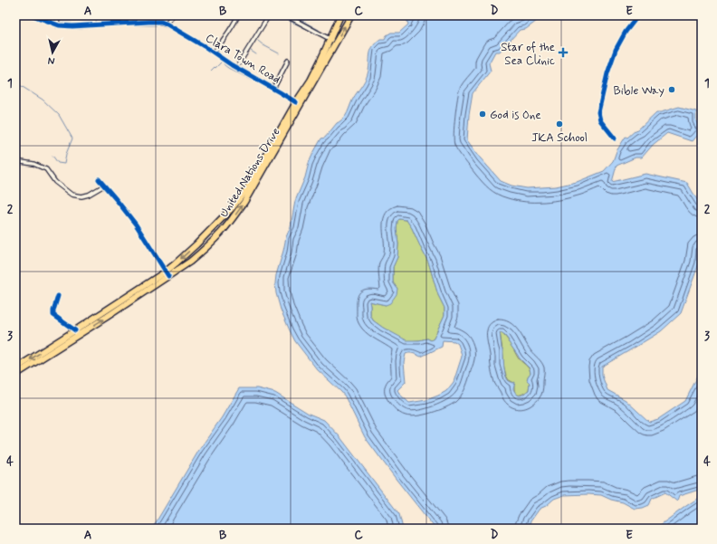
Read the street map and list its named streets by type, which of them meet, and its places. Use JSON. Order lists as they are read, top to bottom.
{
  "streets": {
    "highway": ["United Nations Drive"],
    "street": ["Clara Town Road"]
  },
  "crossings": [
    ["Clara Town Road", "United Nations Drive"]
  ],
  "places": {
    "health": ["Star of the Sea Clinic"],
    "other": ["Bible Way", "God is One", "JKA School"]
  },
  "north": "bottom",
  "grid": {
    "columns": [
      "A",
      "B",
      "C",
      "D",
      "E"
    ],
    "rows": [
      "1",
      "2",
      "3",
      "4"
    ]
  }
}
